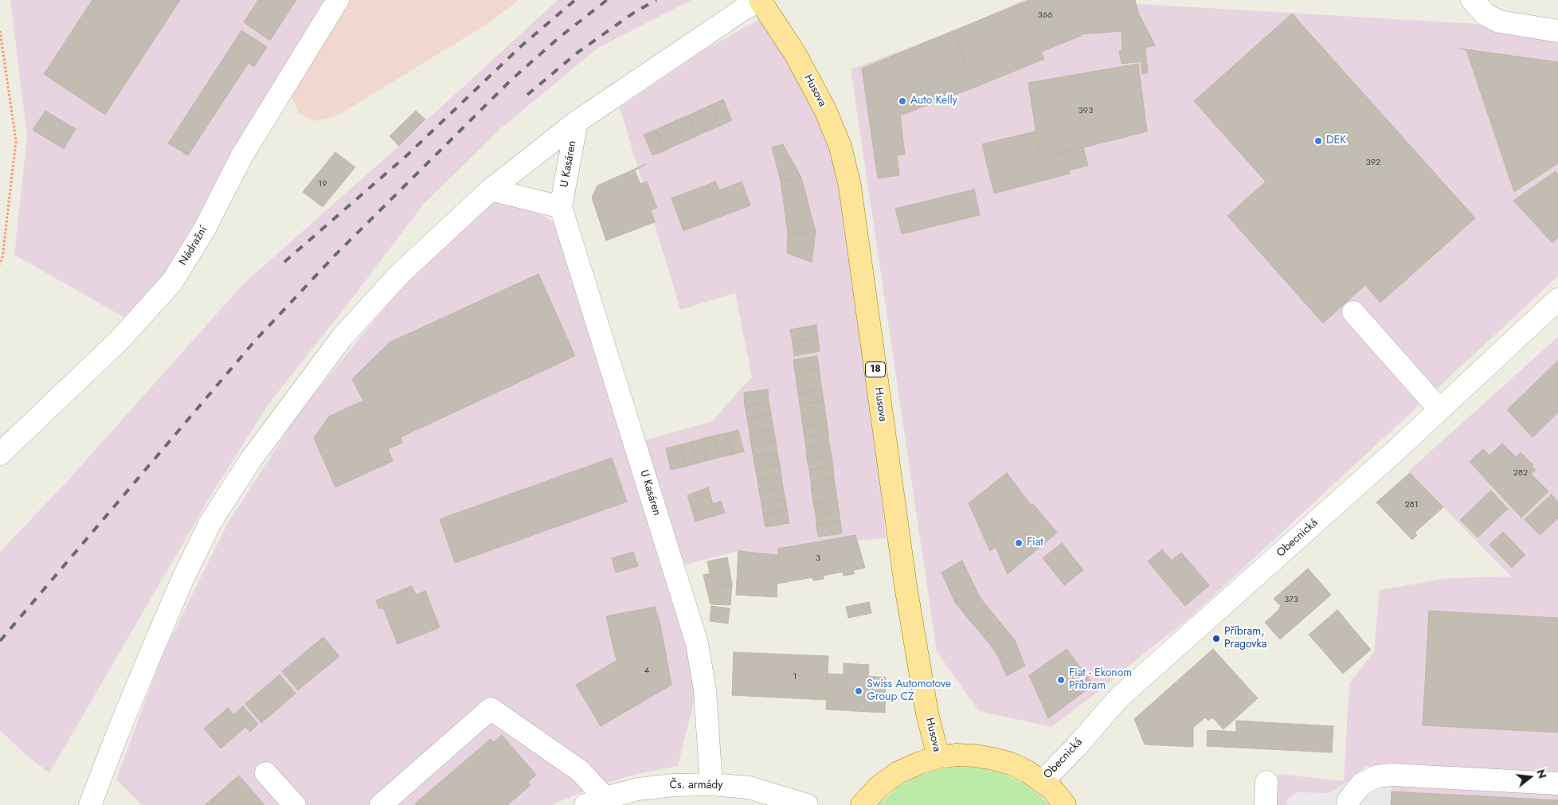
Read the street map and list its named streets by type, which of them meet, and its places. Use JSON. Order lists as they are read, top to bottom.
{
  "streets": {
    "main road": ["Husova", "18"],
    "street": [
      "U Kasáren",
      "Nádražní",
      "Obecnická",
      "Čs. armády"
    ]
  },
  "crossings": [
    ["U Kasáren", "Čs. armády"]
  ],
  "places": [
    "Auto Kelly",
    "DEK",
    "Fiat",
    "Příbram, Pragovka",
    "Fiat - Ekonom Příbram",
    "Swiss Automotove Group CZ"
  ],
  "house_numbers": [
    "366",
    "393",
    "392",
    "19",
    "282",
    "281",
    "3",
    "373",
    "4",
    "1"
  ],
  "north": "right"
}
